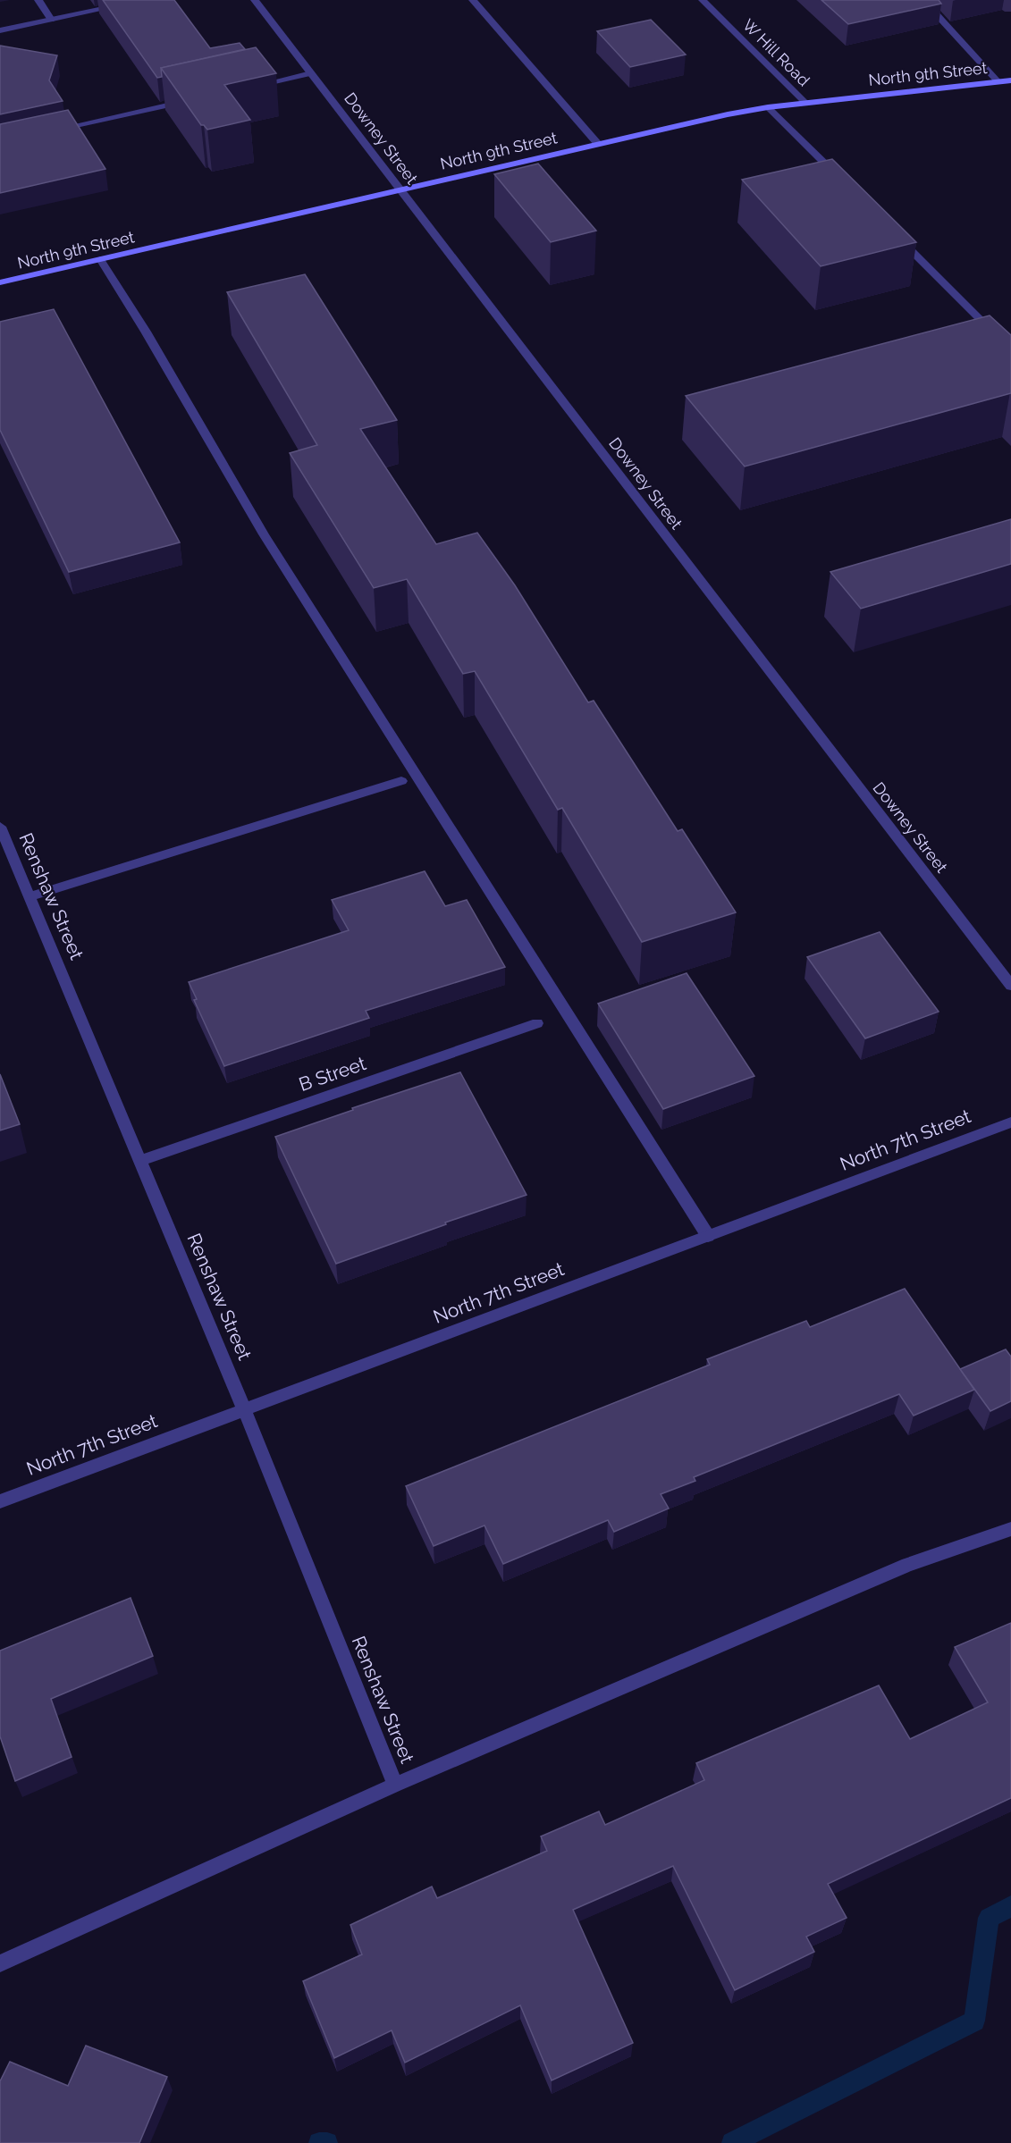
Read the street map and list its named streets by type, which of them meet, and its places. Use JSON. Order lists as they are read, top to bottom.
{
  "streets": {
    "street": [
      "W Hill Road",
      "North 9th Street",
      "Downey Street",
      "Renshaw Street",
      "B Street",
      "North 7th Street"
    ]
  },
  "crossings": [
    ["W Hill Road", "North 9th Street"],
    ["North 9th Street", "Downey Street"],
    ["Renshaw Street", "B Street"],
    ["Renshaw Street", "North 7th Street"]
  ]
}
